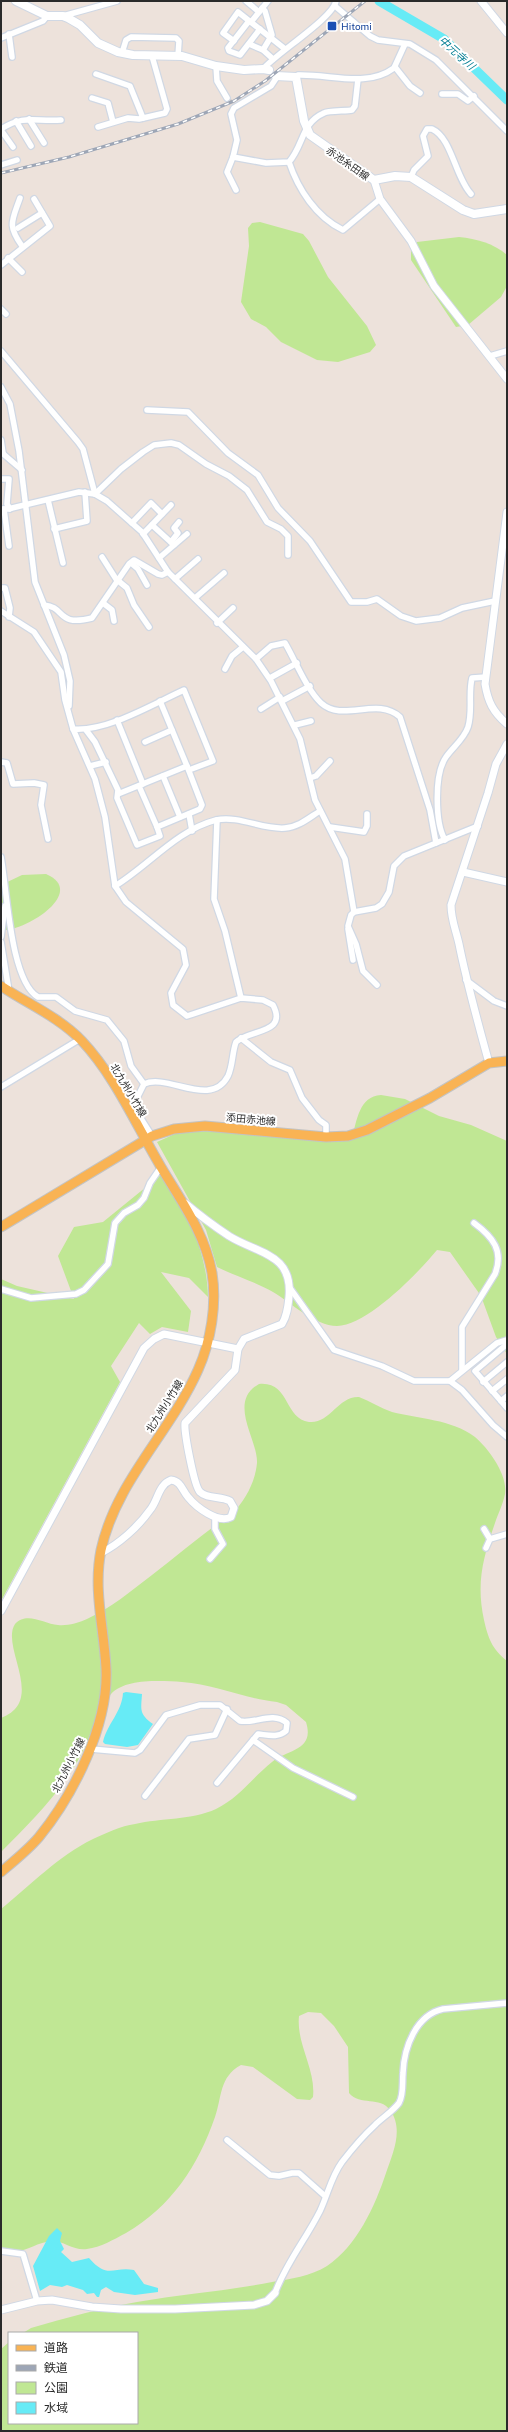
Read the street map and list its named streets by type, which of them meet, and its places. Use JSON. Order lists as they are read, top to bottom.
{
  "streets": {
    "main road": ["赤池糸田線", "北九州小竹線", "添田赤池線"]
  },
  "crossings": [
    ["北九州小竹線", "添田赤池線"]
  ],
  "water": ["中元寺川"],
  "places": {
    "transit": ["Hitomi"]
  },
  "legend": [
    "道路",
    "鉄道",
    "公園",
    "水域"
  ]
}
